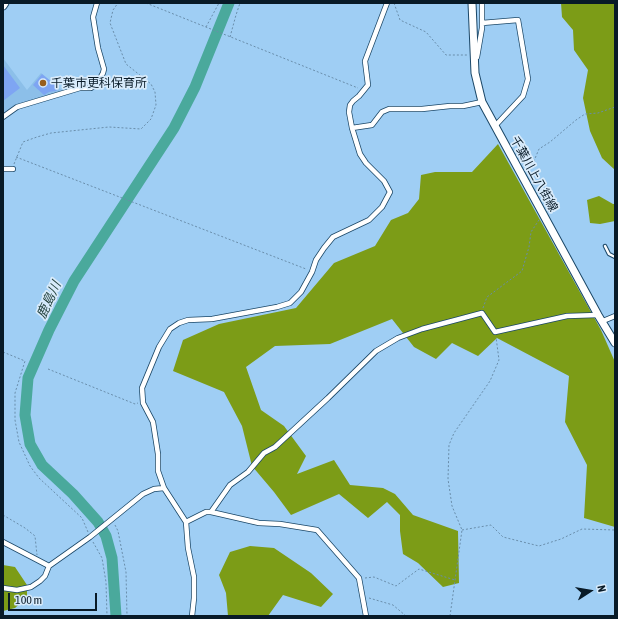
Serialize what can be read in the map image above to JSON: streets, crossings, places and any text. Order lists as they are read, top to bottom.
{
  "streets": {
    "main road": ["千葉川上八街線"]
  },
  "water": ["鹿島川"],
  "places": ["千葉市更科保育所"],
  "scale_bar": "100 m",
  "north": "right"
}
